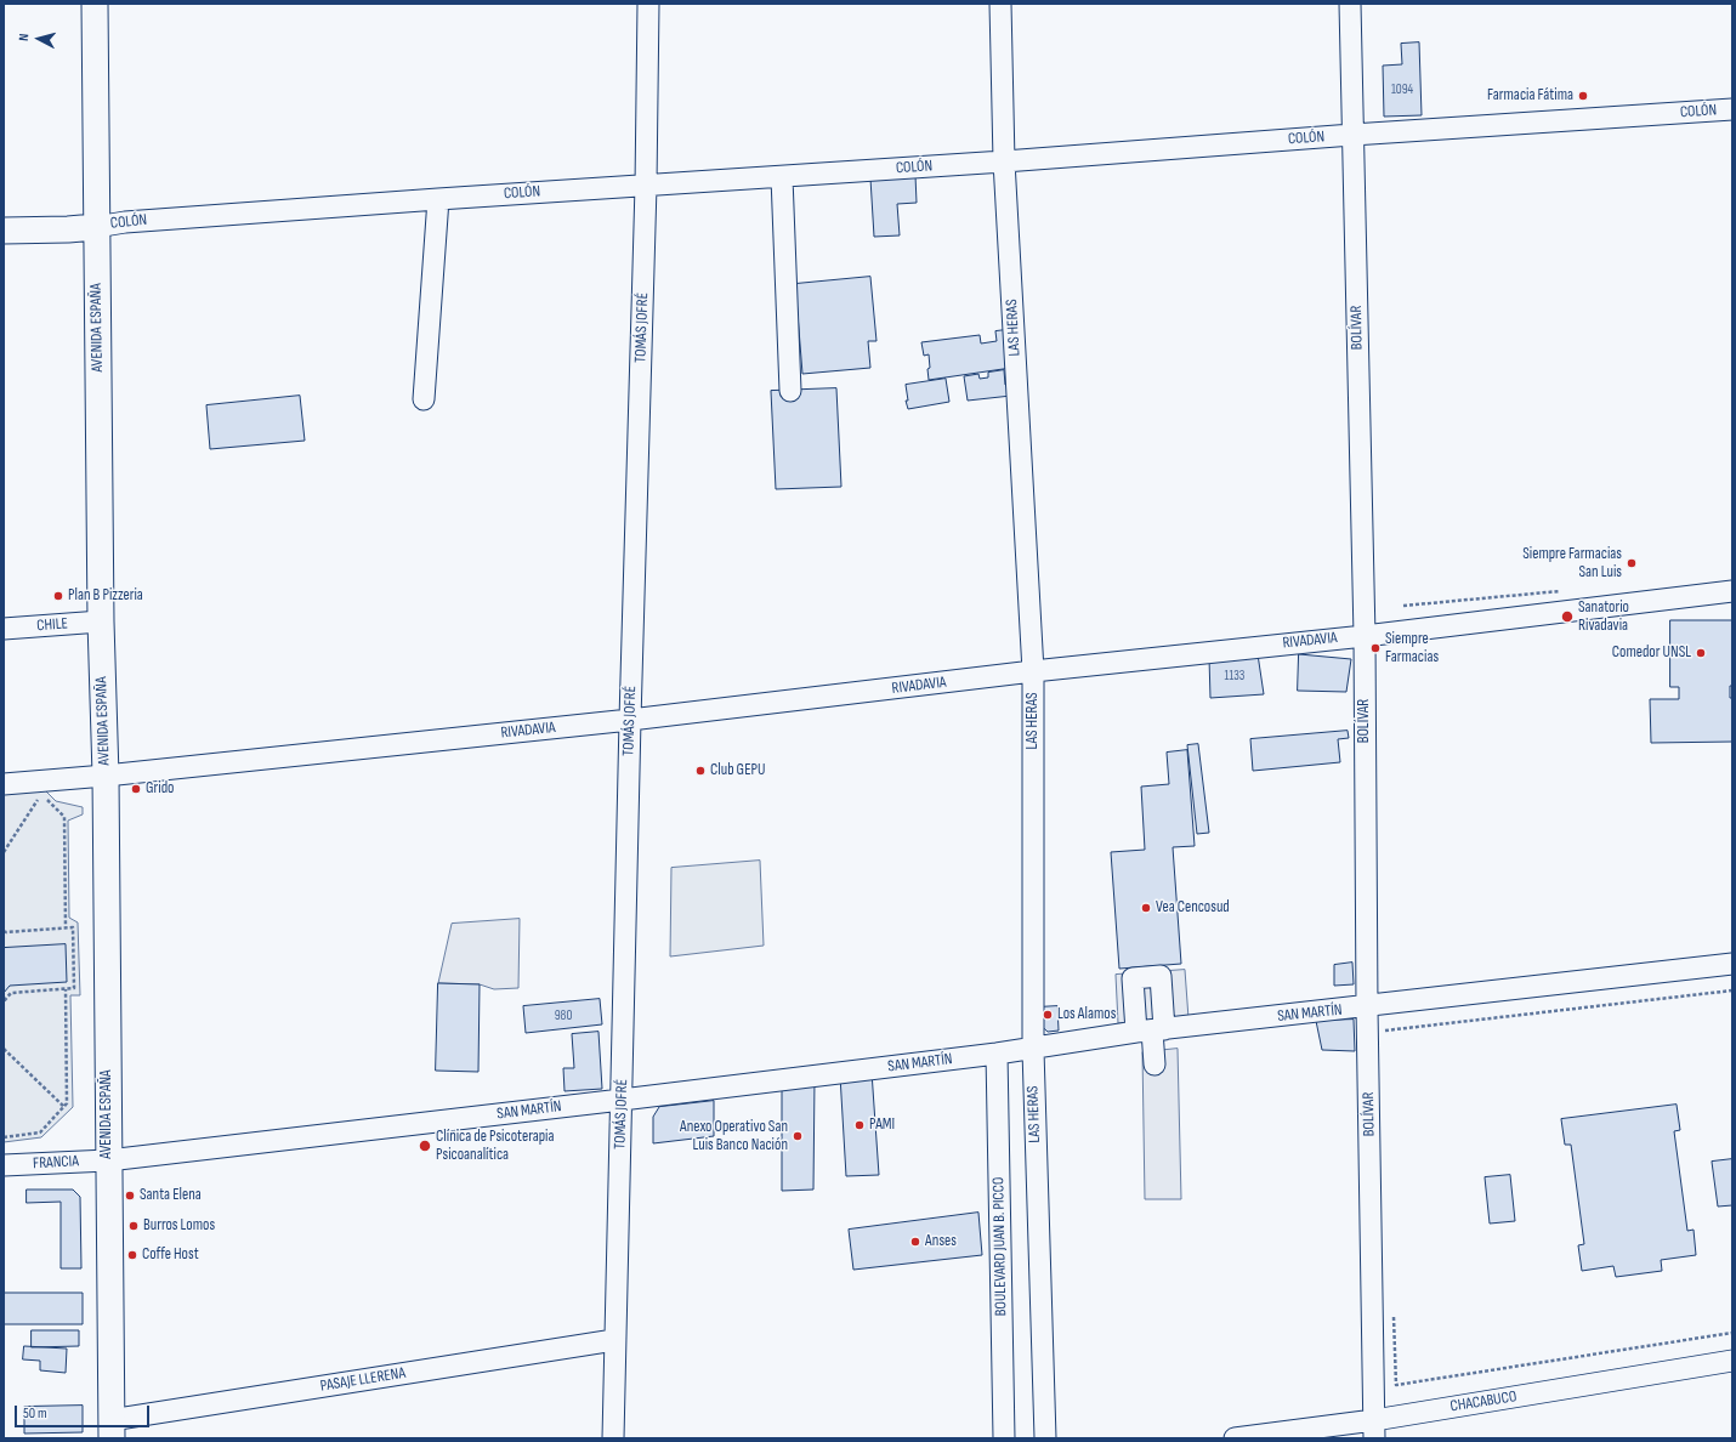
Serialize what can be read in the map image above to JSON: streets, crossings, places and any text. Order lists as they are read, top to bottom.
{
  "streets": {
    "main road": ["AVENIDA ESPAÑA"],
    "street": [
      "COLÓN",
      "TOMÁS JOFRÉ",
      "LAS HERAS",
      "BOLÍVAR",
      "CHILE",
      "RIVADAVIA",
      "SAN MARTÍN",
      "FRANCIA",
      "BOULEVARD JUAN B. PICCO",
      "PASAJE LLERENA",
      "CHACABUCO"
    ]
  },
  "crossings": [
    ["COLÓN", "AVENIDA ESPAÑA"],
    ["COLÓN", "TOMÁS JOFRÉ"],
    ["COLÓN", "LAS HERAS"],
    ["COLÓN", "BOLÍVAR"],
    ["AVENIDA ESPAÑA", "CHILE"],
    ["AVENIDA ESPAÑA", "RIVADAVIA"],
    ["AVENIDA ESPAÑA", "SAN MARTÍN"],
    ["AVENIDA ESPAÑA", "FRANCIA"],
    ["AVENIDA ESPAÑA", "PASAJE LLERENA"],
    ["TOMÁS JOFRÉ", "RIVADAVIA"],
    ["TOMÁS JOFRÉ", "SAN MARTÍN"],
    ["TOMÁS JOFRÉ", "PASAJE LLERENA"],
    ["LAS HERAS", "RIVADAVIA"],
    ["LAS HERAS", "SAN MARTÍN"],
    ["BOLÍVAR", "RIVADAVIA"],
    ["BOLÍVAR", "SAN MARTÍN"],
    ["BOLÍVAR", "CHACABUCO"],
    ["SAN MARTÍN", "FRANCIA"],
    ["SAN MARTÍN", "BOULEVARD JUAN B. PICCO"]
  ],
  "places": [
    "Farmacia Fátima",
    "Siempre Farmacias San Luis",
    "Plan B Pizzeria",
    "Sanatorio Rivadavia",
    "Siempre Farmacias",
    "Comedor UNSL",
    "Club GEPU",
    "Grido",
    "Vea Cencosud",
    "Los Alamos",
    "PAMI",
    "Anexo Operativo San Luis Banco Nación",
    "Clínica de Psicoterapia Psicoanalítica",
    "Santa Elena",
    "Burros Lomos",
    "Anses",
    "Coffe Host"
  ],
  "house_numbers": ["1094", "1133", "980"],
  "scale_bar": "50 m",
  "north": "left"
}
